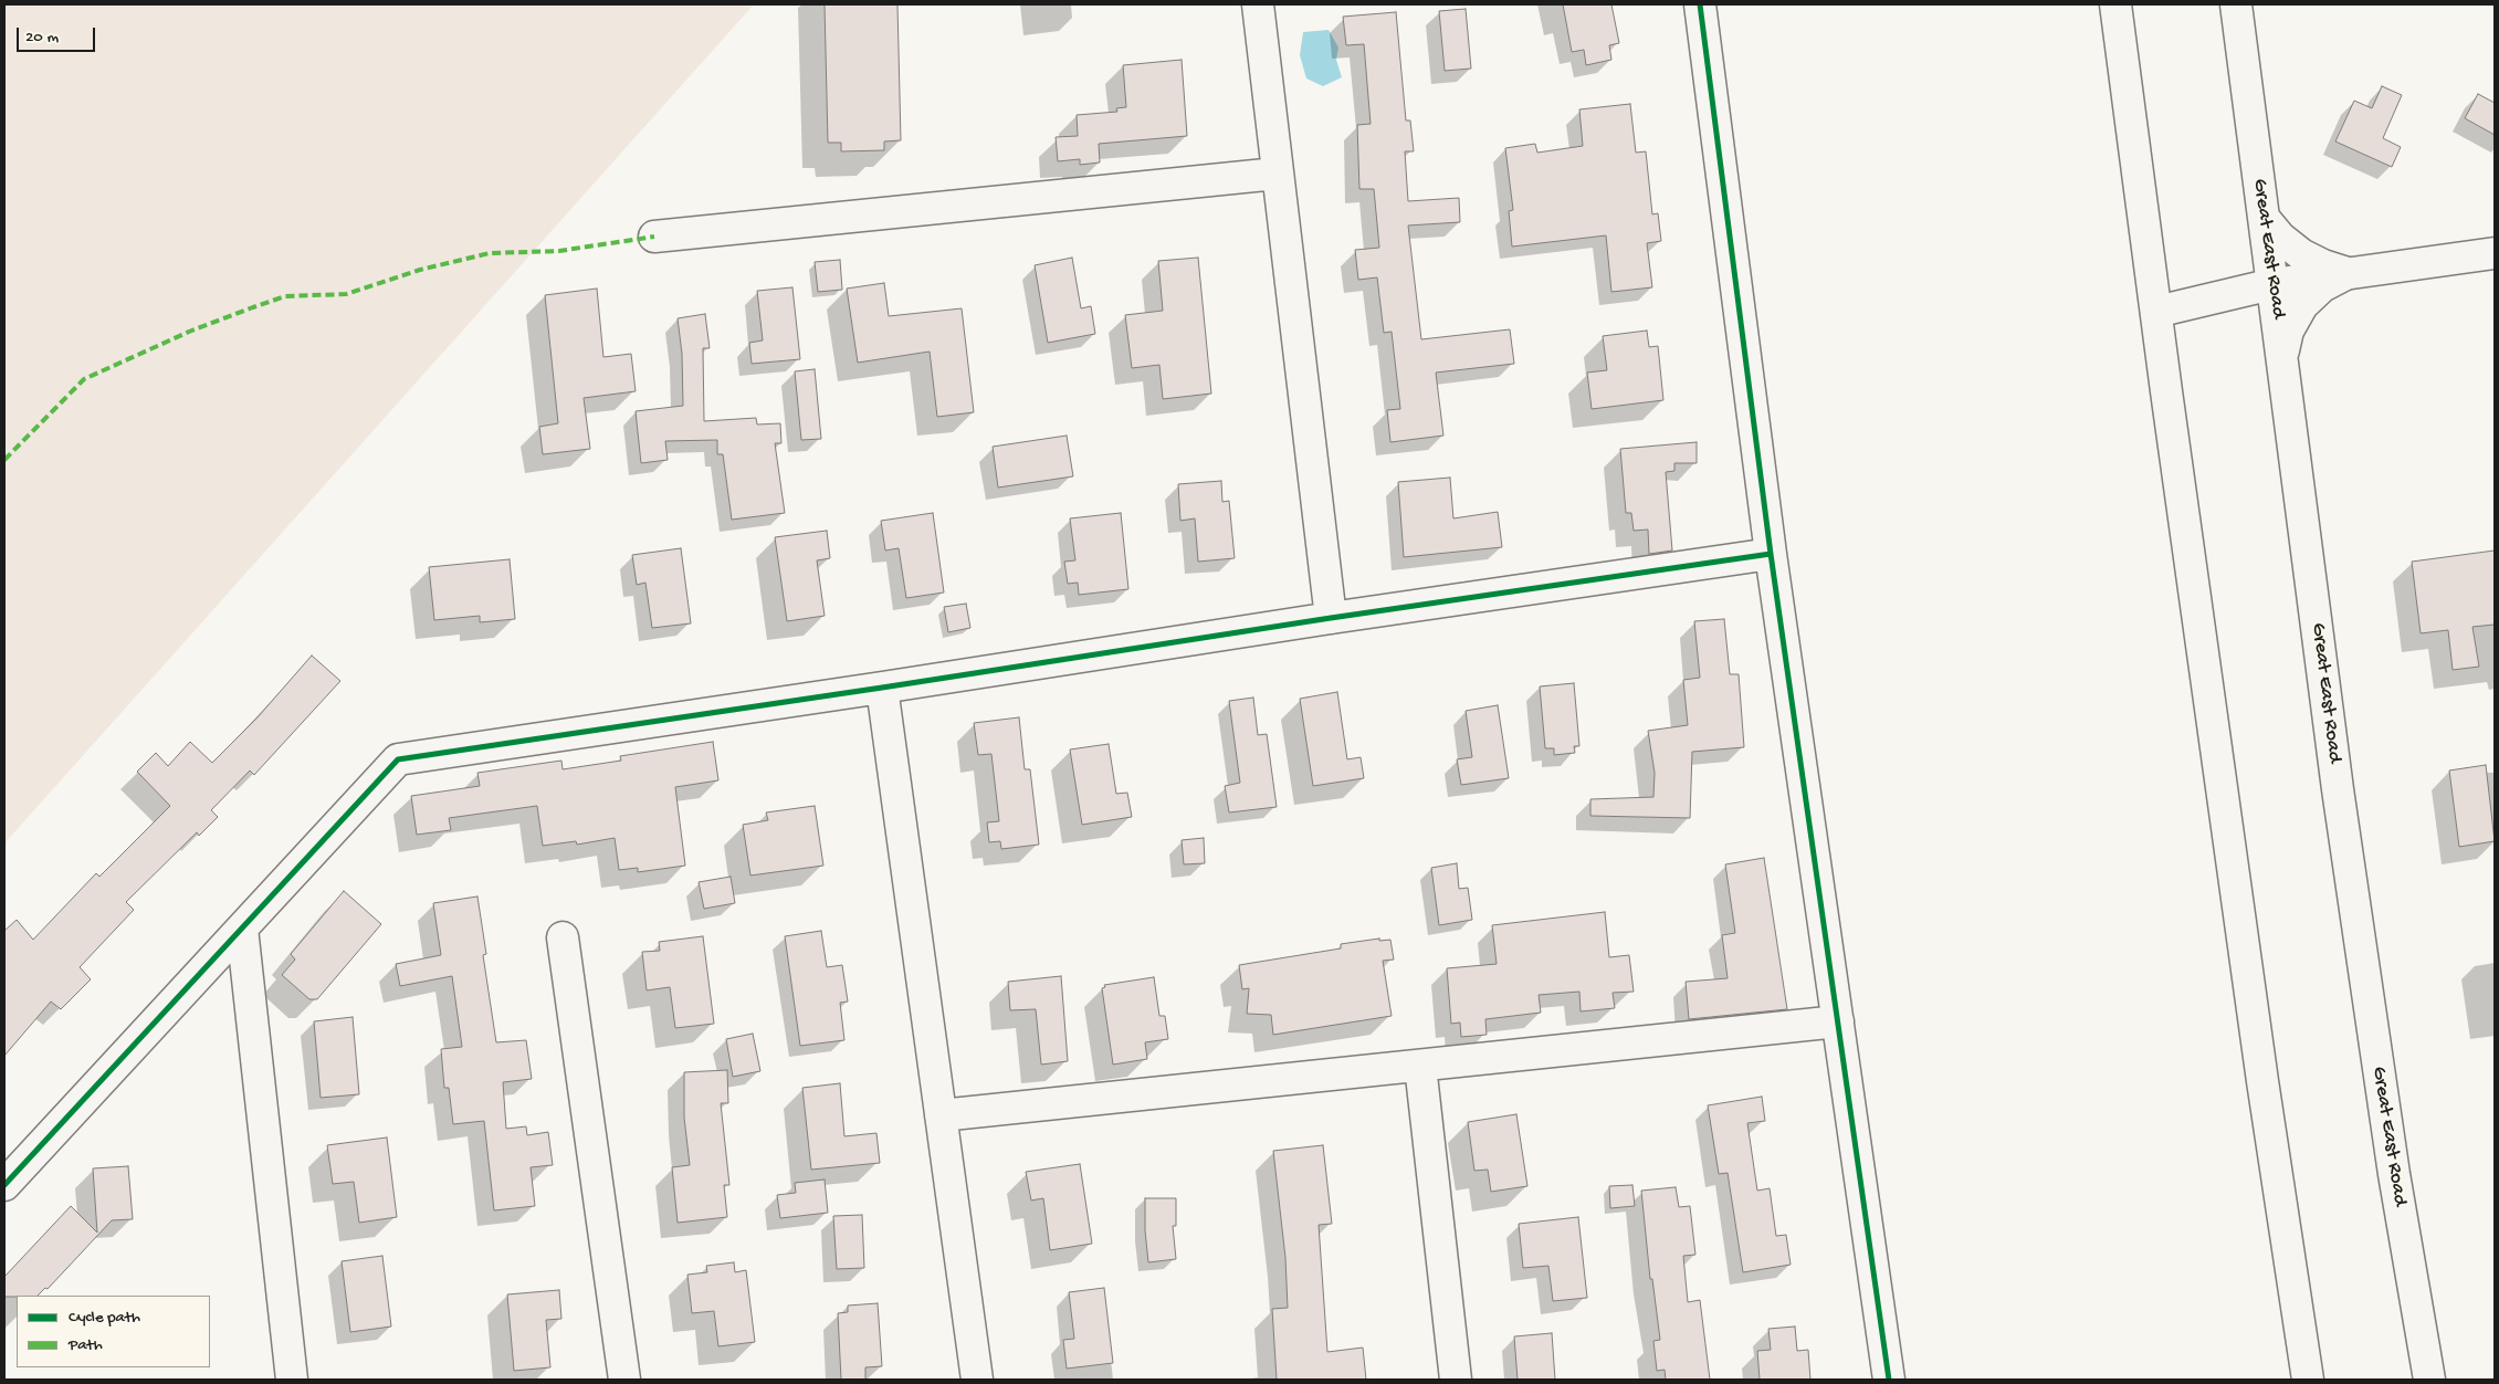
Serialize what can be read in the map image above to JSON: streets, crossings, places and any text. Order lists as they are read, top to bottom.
{
  "streets": {
    "street": ["Great East Road"]
  },
  "legend": ["Cycle path", "Path"],
  "scale_bar": "20 m"
}
